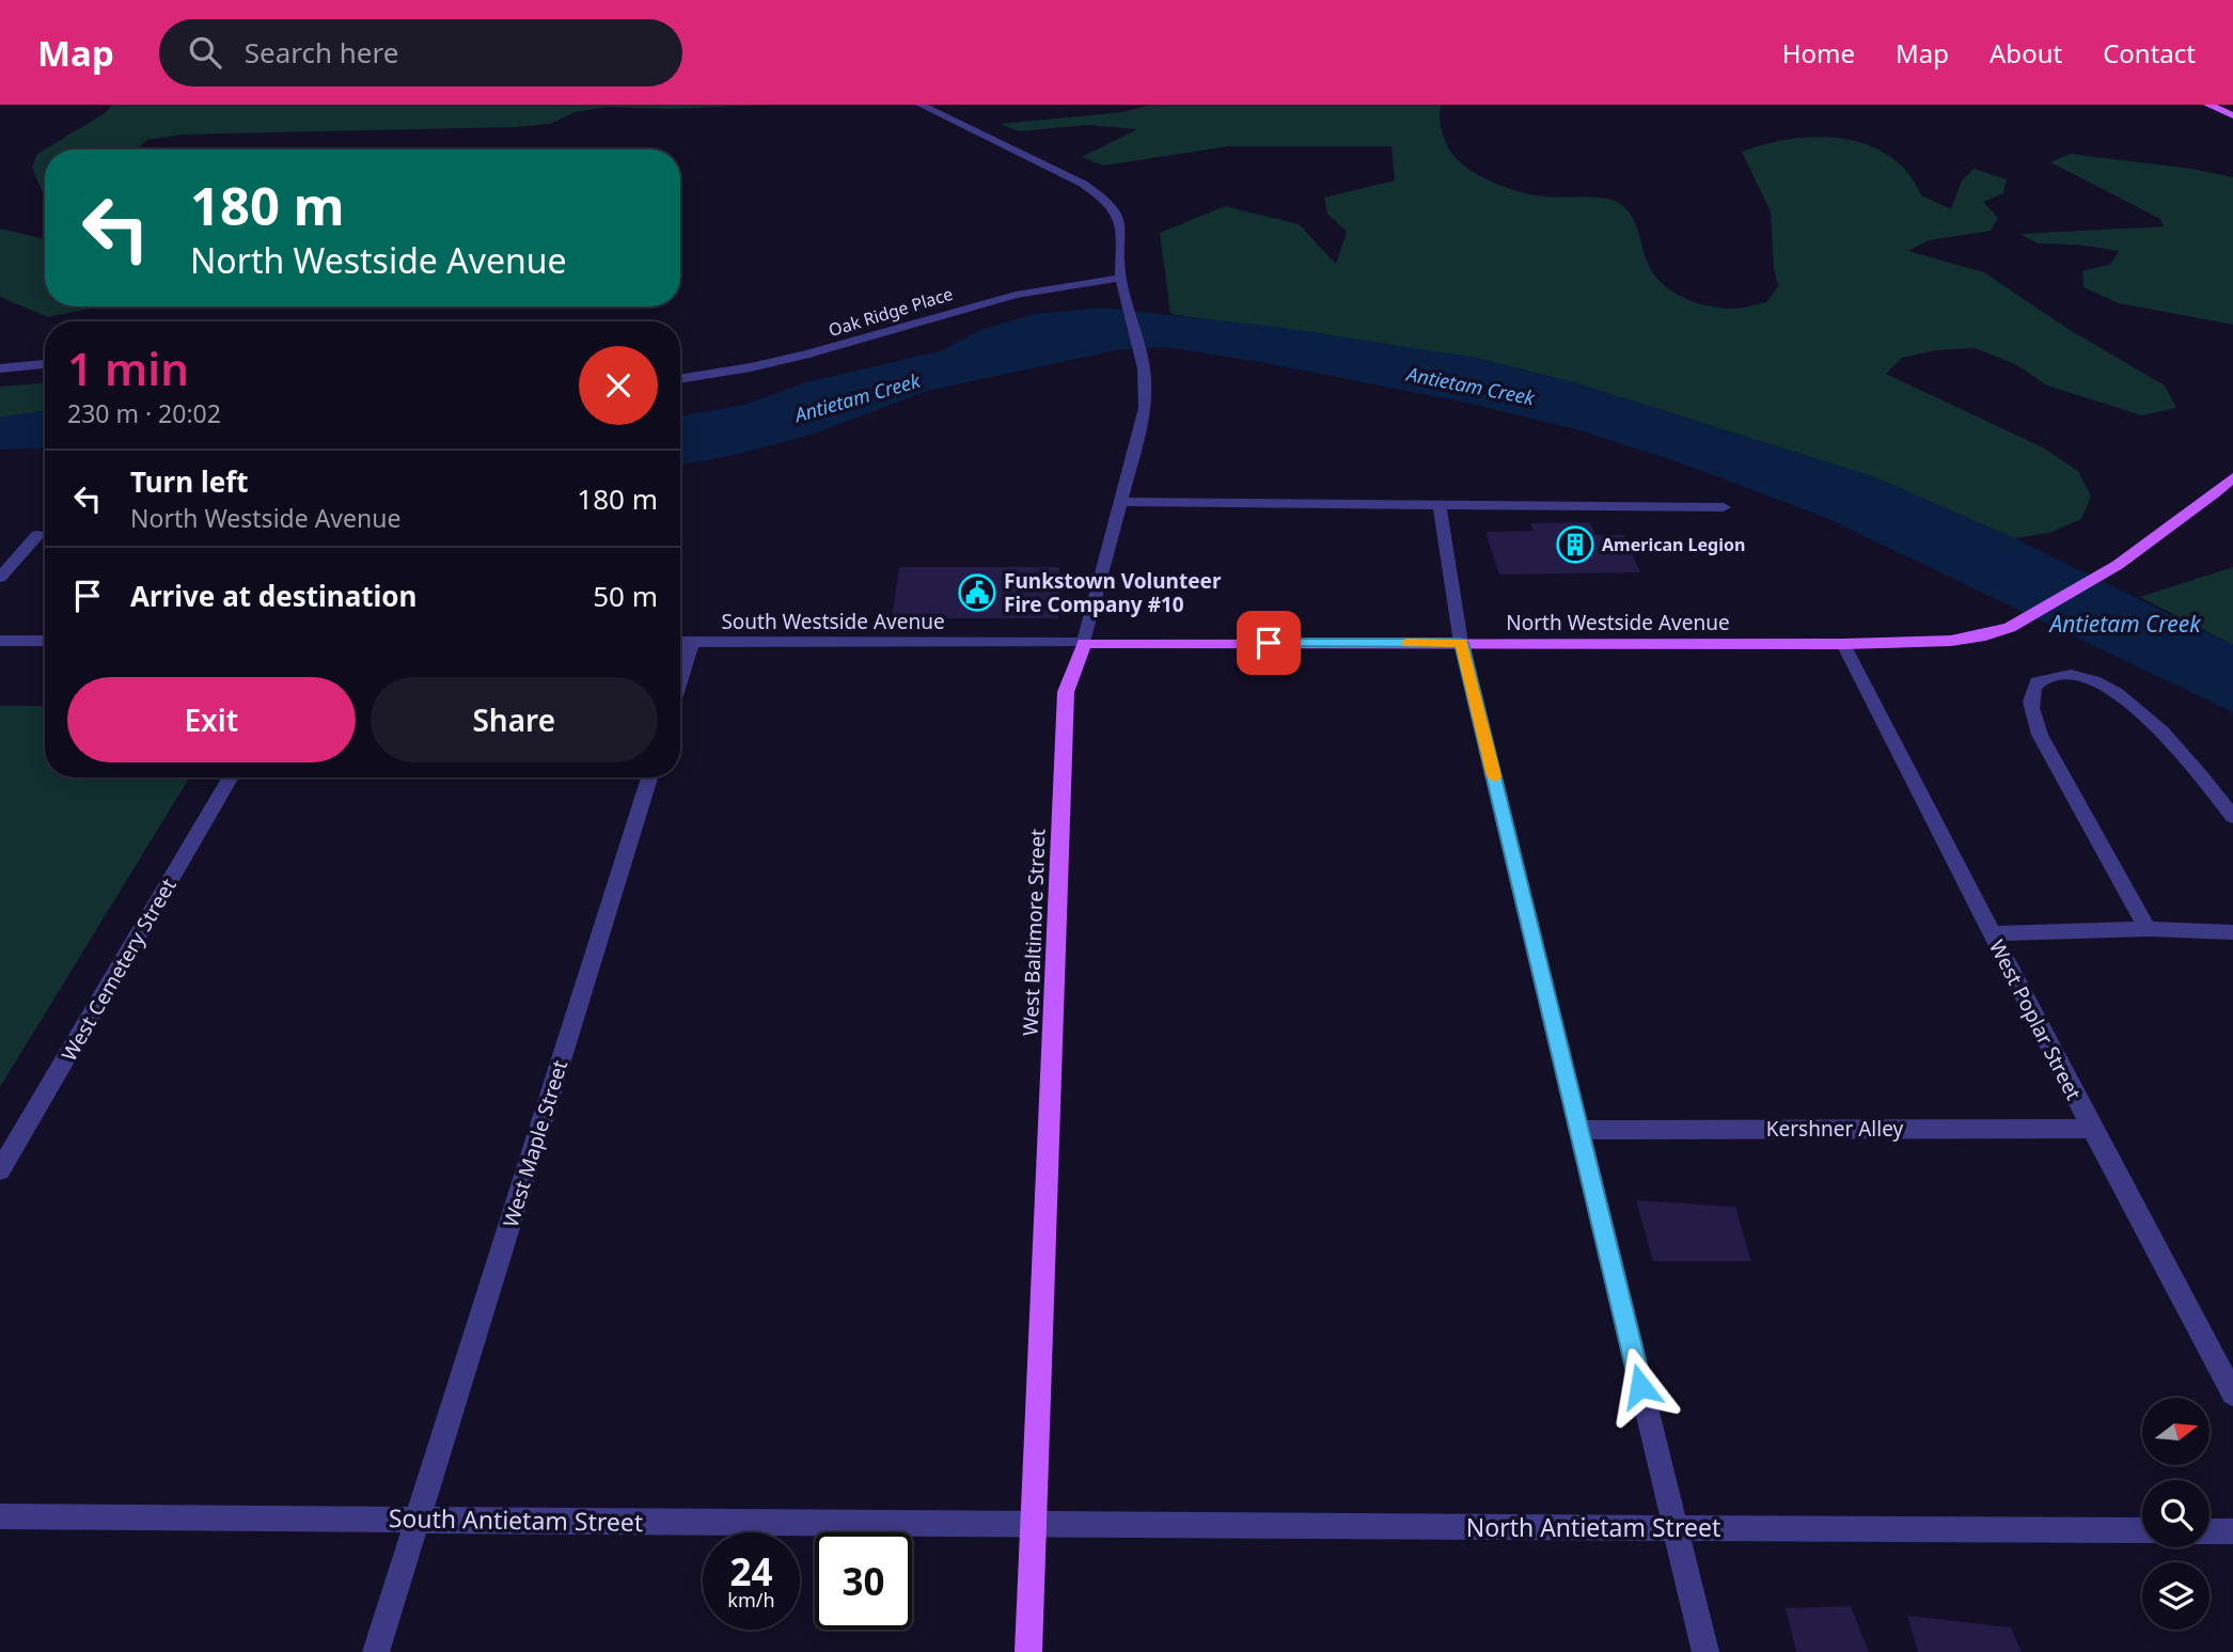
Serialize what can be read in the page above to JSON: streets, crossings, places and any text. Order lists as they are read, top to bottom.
{
  "streets": {
    "main road": ["North Westside Avenue", "West Baltimore Street"],
    "street": [
      "Oak Ridge Place",
      "South Westside Avenue",
      "West Cemetery Street",
      "West Poplar Street",
      "Kershner Alley",
      "West Maple Street",
      "South Antietam Street",
      "North Antietam Street"
    ]
  },
  "crossings": [
    ["Oak Ridge Place", "West Baltimore Street"],
    ["South Westside Avenue", "North Westside Avenue"],
    ["South Westside Avenue", "West Baltimore Street"],
    ["North Westside Avenue", "West Baltimore Street"],
    ["North Westside Avenue", "West Poplar Street"],
    ["West Baltimore Street", "South Antietam Street"],
    ["West Baltimore Street", "North Antietam Street"],
    ["West Poplar Street", "Kershner Alley"],
    ["West Maple Street", "South Antietam Street"],
    ["South Antietam Street", "North Antietam Street"]
  ],
  "water": ["Antietam Creek"],
  "places": {
    "building": ["American Legion"],
    "public building": ["Funkstown Volunteer Fire Company #10"]
  },
  "north": "right",
  "page": {
    "header": "Map",
    "search": "Search here",
    "nav": [
      "Home",
      "Map",
      "About",
      "Contact"
    ],
    "turn": ["180 m", "North Westside Avenue"],
    "heading": ["1 min", "230 m · 20:02"],
    "list": [
      {
        "name": "Turn left",
        "note": "North Westside Avenue",
        "value": "180 m"
      },
      {
        "name": "Arrive at destination",
        "value": "50 m"
      }
    ],
    "buttons": ["Exit", "Share"],
    "speed": "24 km/h",
    "limit": "30"
  }
}
